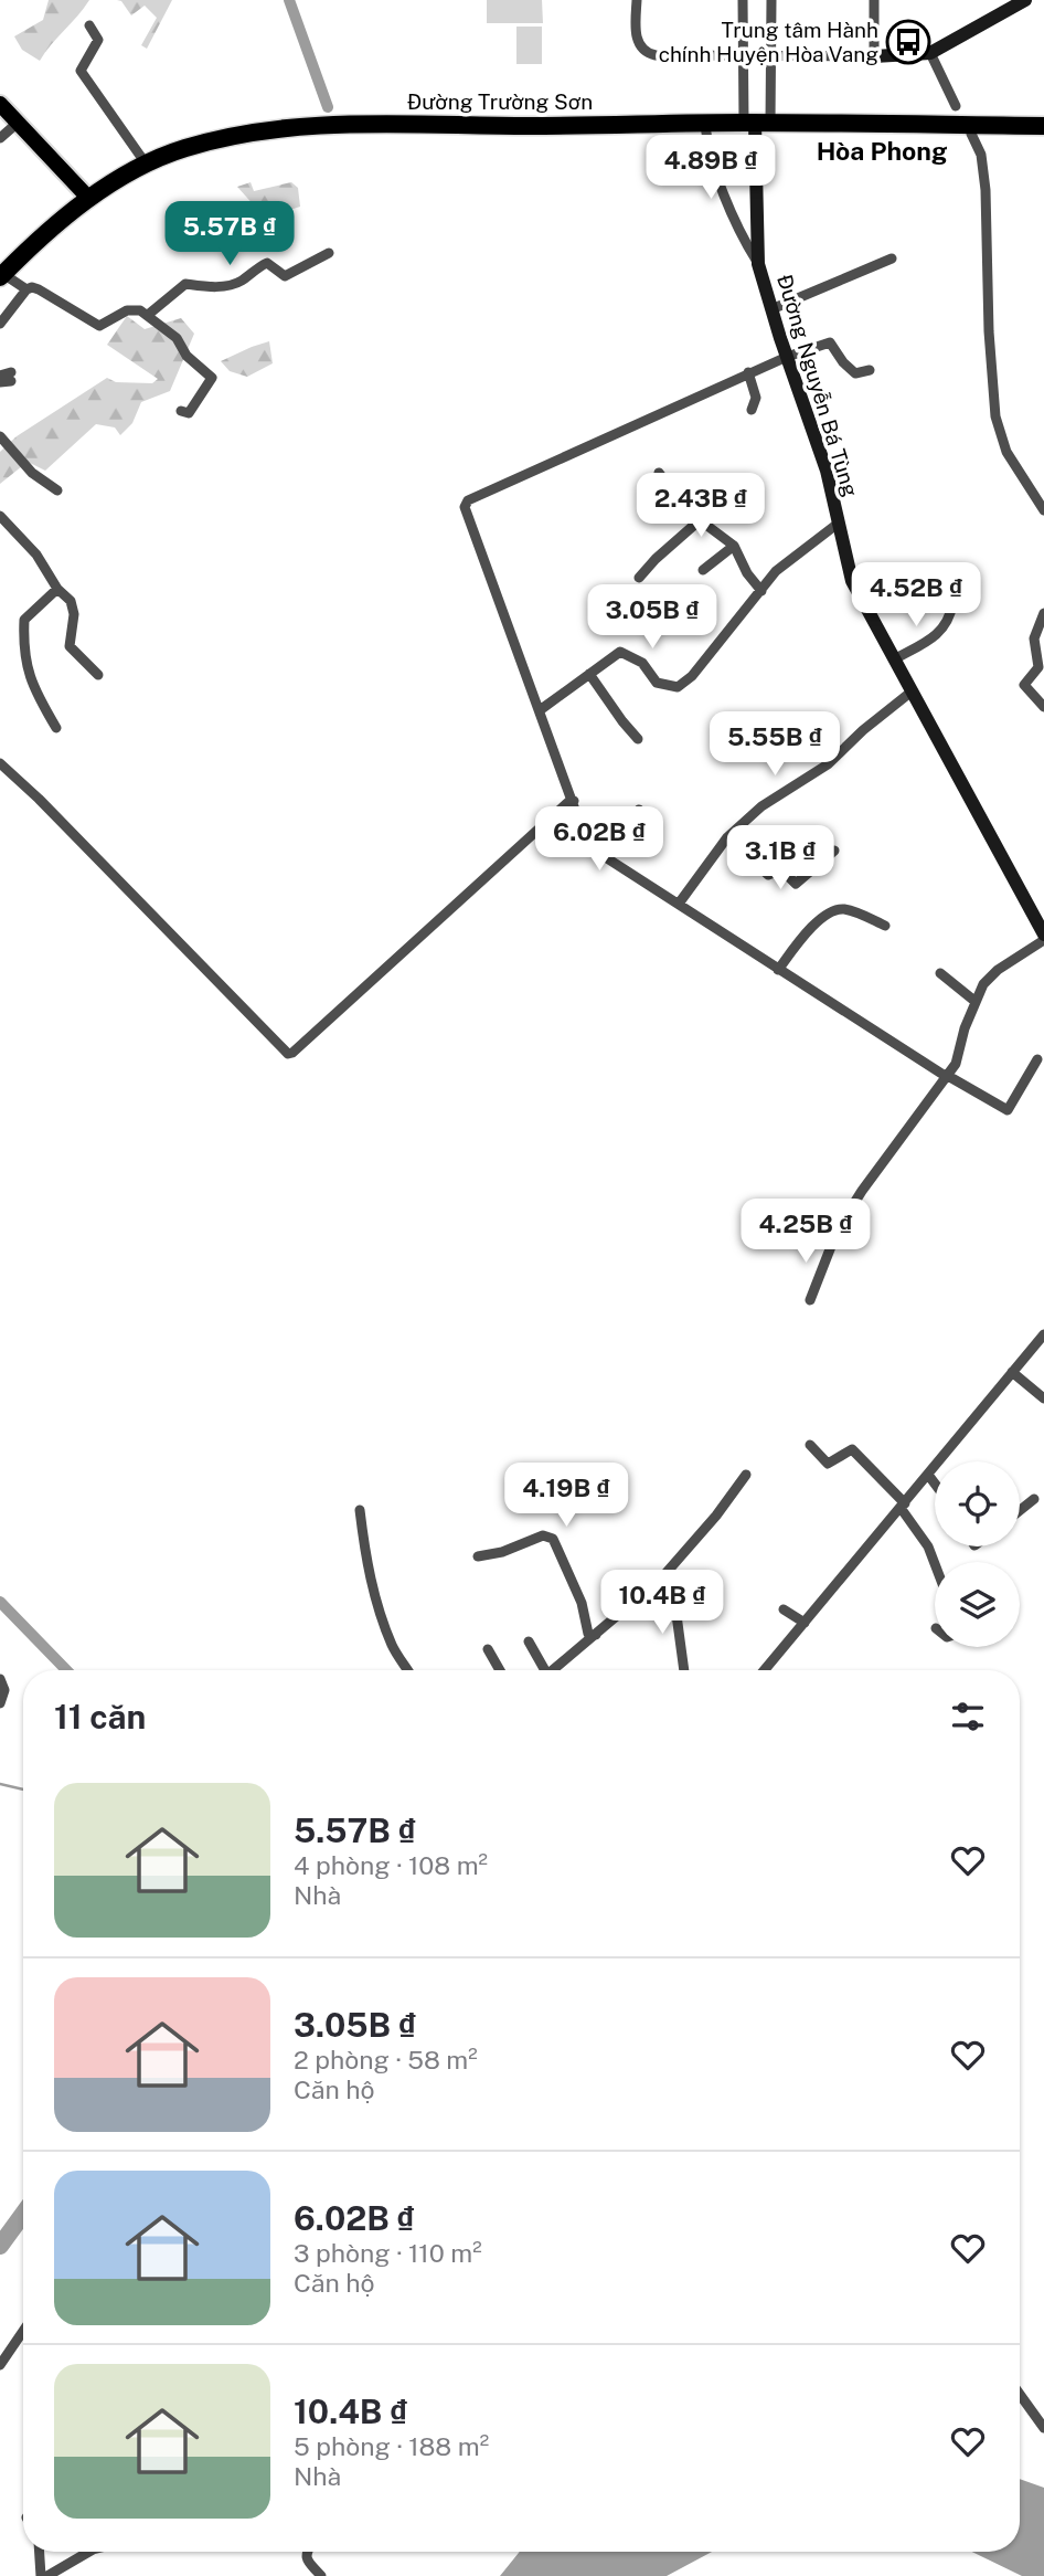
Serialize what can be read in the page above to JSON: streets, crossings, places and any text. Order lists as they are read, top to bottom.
{
  "streets": {
    "highway": ["Đường Trường Sơn"],
    "main road": ["Đường Nguyễn Bá Tùng"]
  },
  "crossings": [
    ["Đường Trường Sơn", "Đường Nguyễn Bá Tùng"]
  ],
  "districts": ["Hòa Phong"],
  "places": {
    "bus stop": ["Trung tâm Hành chính Huyện Hòa Vang"]
  },
  "page": {
    "price": [
      "4.89B ₫",
      "5.57B ₫",
      "2.43B ₫",
      "4.52B ₫",
      "3.05B ₫",
      "5.55B ₫",
      "6.02B ₫",
      "3.1B ₫",
      "4.25B ₫",
      "4.19B ₫",
      "10.4B ₫"
    ],
    "heading": "11 căn",
    "list": [
      {
        "name": "5.57B ₫",
        "note": "4 phòng · 108 m² · Nhà"
      },
      {
        "name": "3.05B ₫",
        "note": "2 phòng · 58 m² · Căn hộ"
      },
      {
        "name": "6.02B ₫",
        "note": "3 phòng · 110 m² · Căn hộ"
      },
      {
        "name": "10.4B ₫",
        "note": "5 phòng · 188 m² · Nhà"
      }
    ]
  }
}
